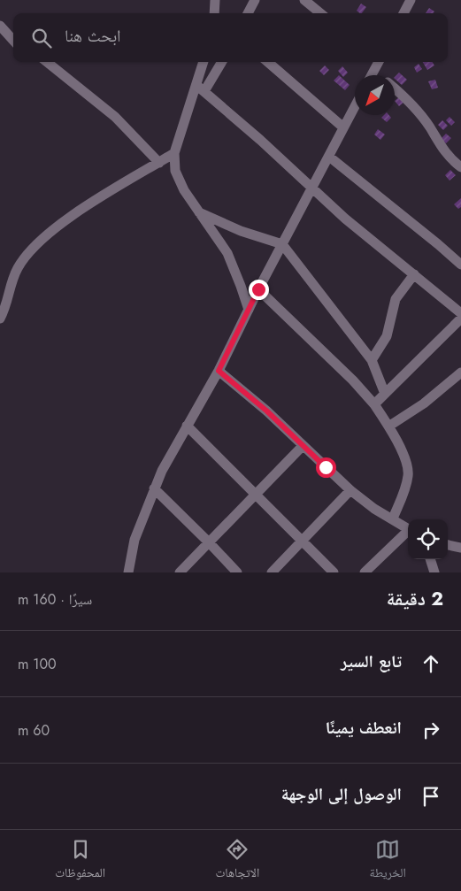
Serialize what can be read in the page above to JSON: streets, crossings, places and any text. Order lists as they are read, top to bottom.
{
  "north": "bottom left",
  "page": {
    "search": "ابحث هنا",
    "heading": ["2 دقيقة", "سيرًا · 160 m"],
    "list": [
      ["تابع السير", "100 m"],
      ["انعطف يمينًا", "60 m"],
      "الوصول إلى الوجهة"
    ],
    "nav": ["الخريطة", "الاتجاهات", "المحفوظات"]
  }
}
